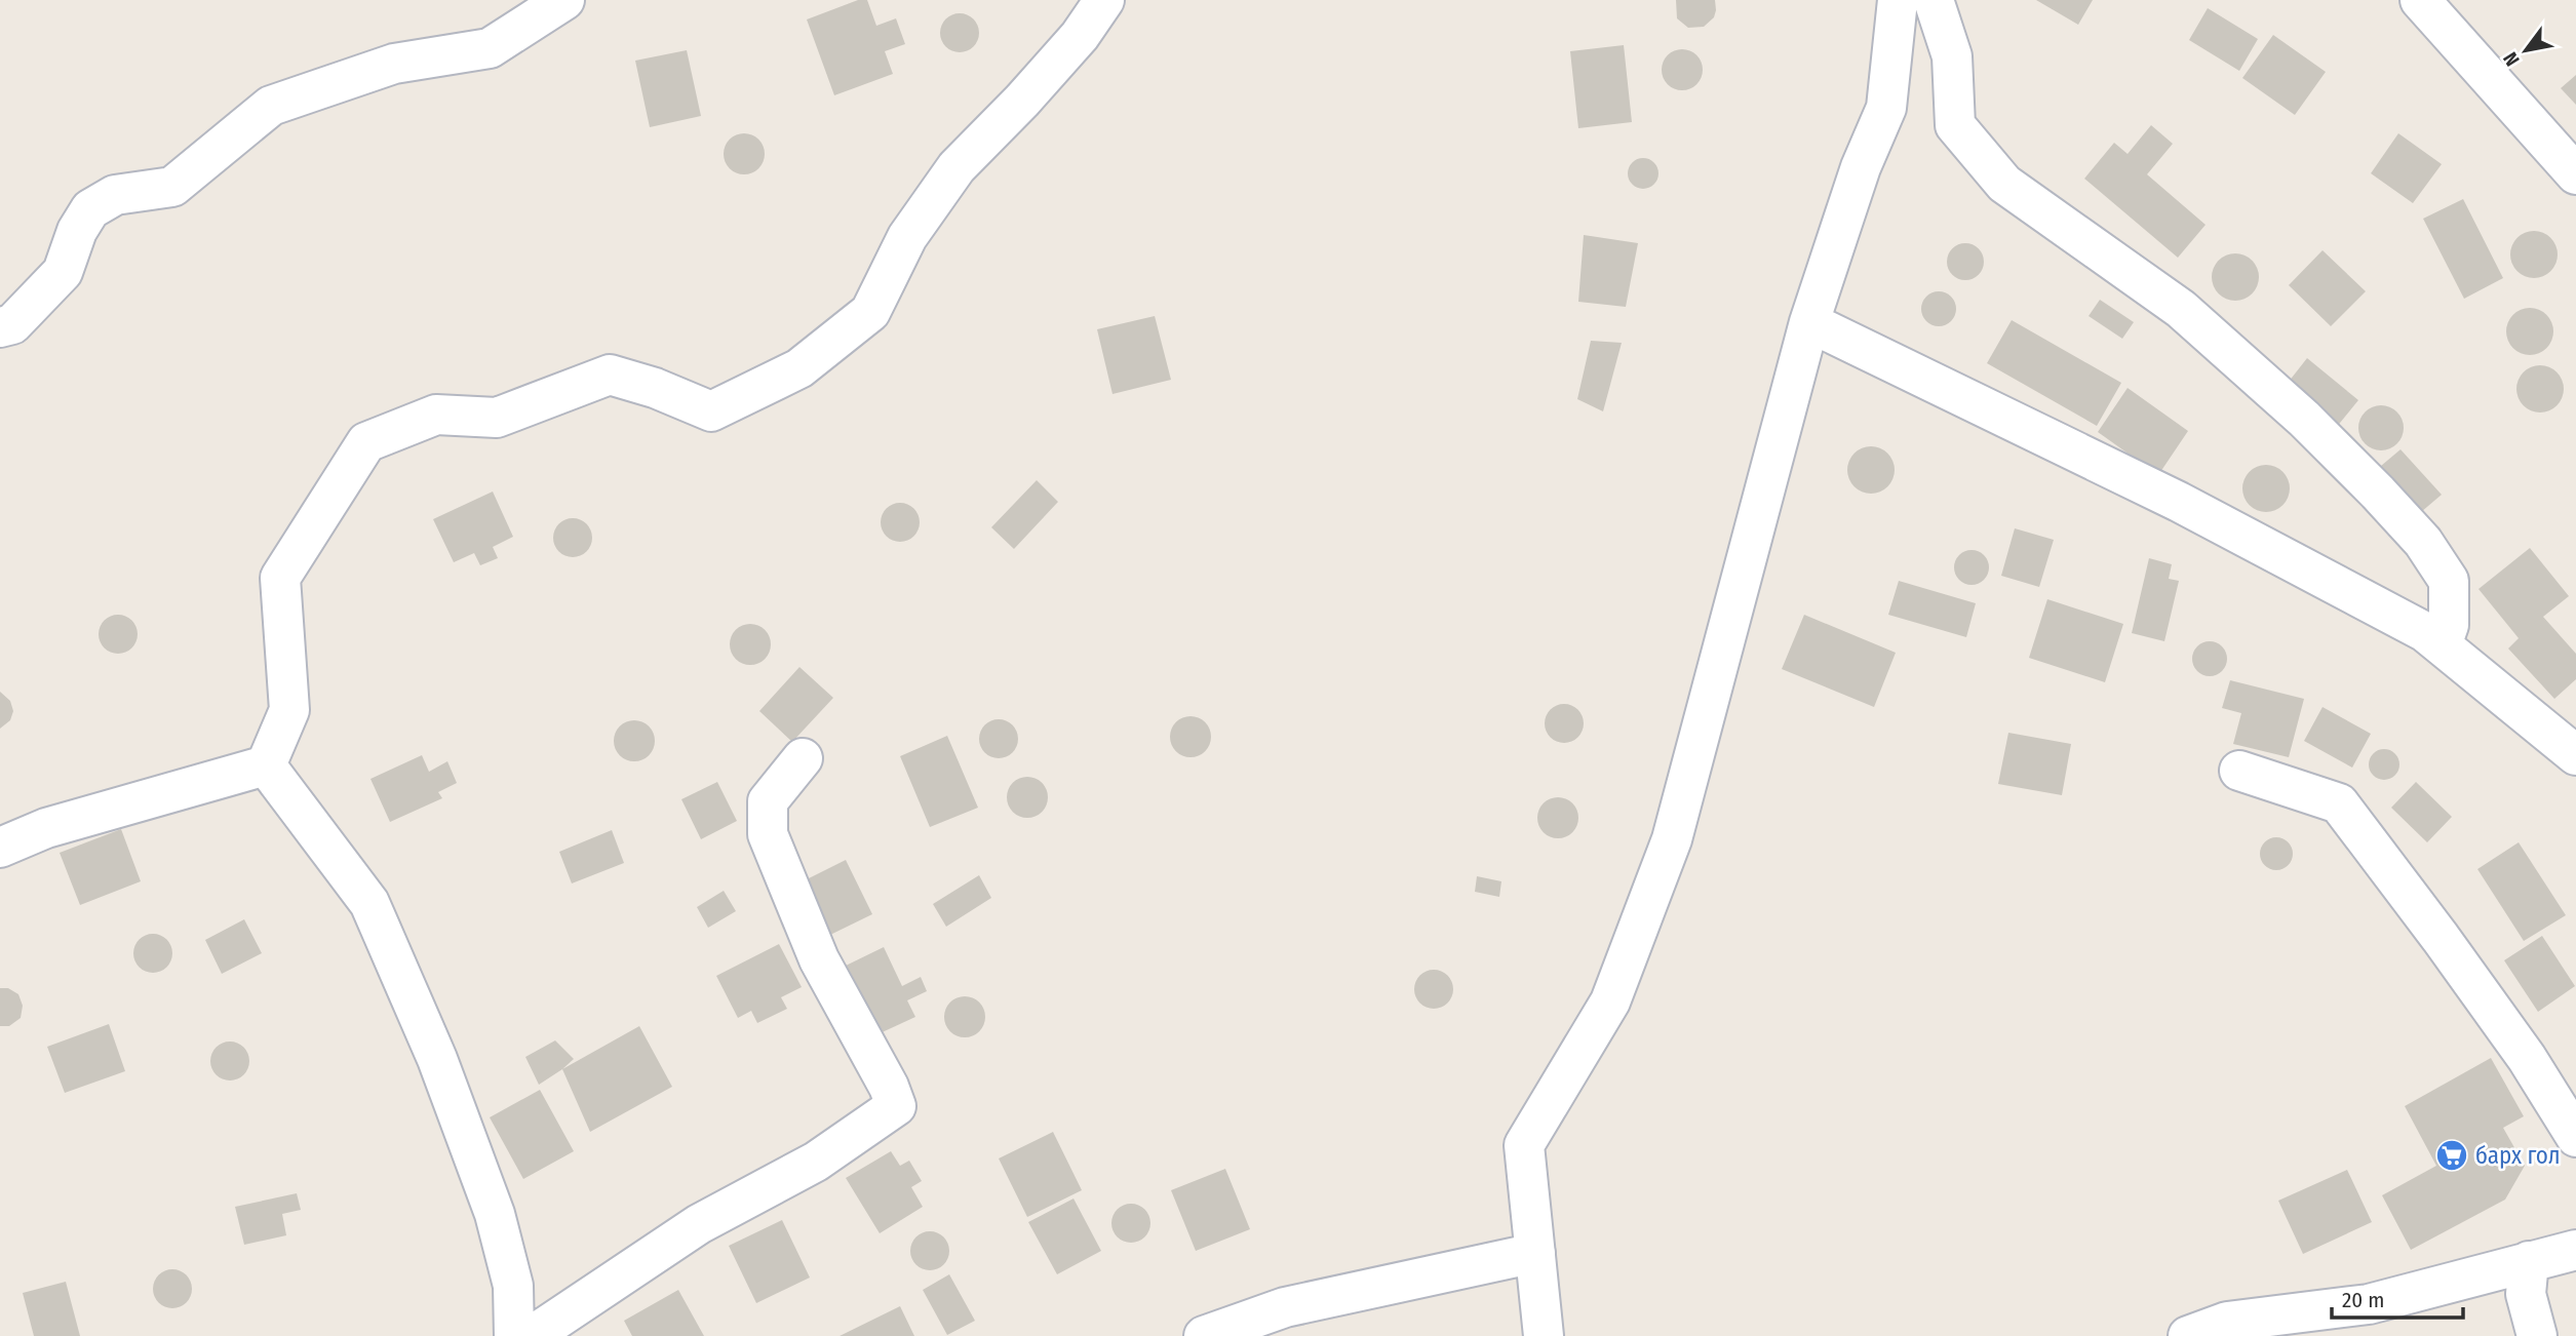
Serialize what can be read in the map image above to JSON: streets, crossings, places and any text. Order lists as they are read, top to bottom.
{
  "places": {
    "supermarket": ["барх гол"]
  },
  "scale_bar": "20 m",
  "north": "bottom left"
}
